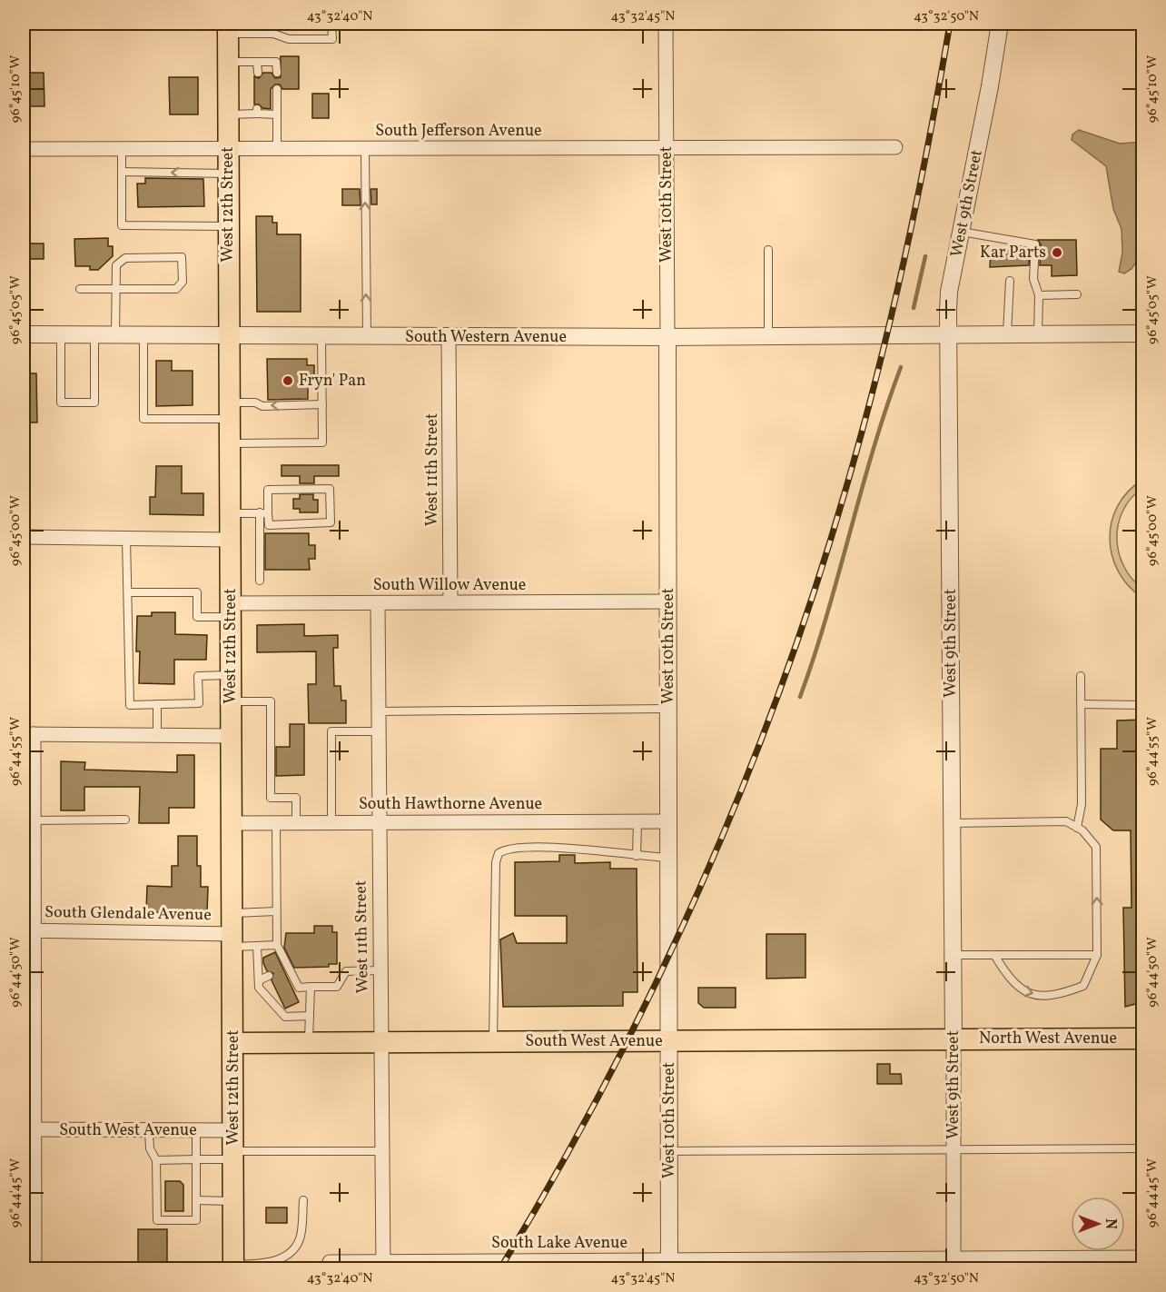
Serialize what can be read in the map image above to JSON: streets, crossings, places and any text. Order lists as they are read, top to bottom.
{
  "streets": {
    "main road": ["West 12th Street", "North West Avenue", "South West Avenue"],
    "street": [
      "South Jefferson Avenue",
      "West 9th Street",
      "West 10th Street",
      "South Western Avenue",
      "West 11th Street",
      "South Willow Avenue",
      "South Hawthorne Avenue",
      "South Glendale Avenue",
      "South Lake Avenue"
    ]
  },
  "crossings": [
    ["South Jefferson Avenue", "West 12th Street"],
    ["South Jefferson Avenue", "West 10th Street"],
    ["West 9th Street", "South Western Avenue"],
    ["West 9th Street", "North West Avenue"],
    ["West 9th Street", "South West Avenue"],
    ["West 9th Street", "South Lake Avenue"],
    ["West 12th Street", "South Western Avenue"],
    ["West 12th Street", "South Willow Avenue"],
    ["West 12th Street", "South Hawthorne Avenue"],
    ["West 12th Street", "South Glendale Avenue"],
    ["West 12th Street", "South West Avenue"],
    ["West 10th Street", "South Western Avenue"],
    ["West 10th Street", "South Willow Avenue"],
    ["West 10th Street", "South Hawthorne Avenue"],
    ["West 10th Street", "South West Avenue"],
    ["West 10th Street", "South Lake Avenue"],
    ["South Western Avenue", "West 11th Street"],
    ["West 11th Street", "South Willow Avenue"],
    ["West 11th Street", "South Hawthorne Avenue"],
    ["West 11th Street", "South West Avenue"],
    ["West 11th Street", "South Lake Avenue"],
    ["North West Avenue", "South West Avenue"]
  ],
  "places": ["Kar Parts", "Fryn' Pan"],
  "north": "right",
  "coordinates": [
    "43°32'40\"N",
    "43°32'45\"N",
    "43°32'50\"N",
    "96°45'10\"W",
    "96°45'05\"W",
    "96°45'00\"W",
    "96°44'55\"W",
    "96°44'50\"W",
    "96°44'45\"W"
  ]
}
